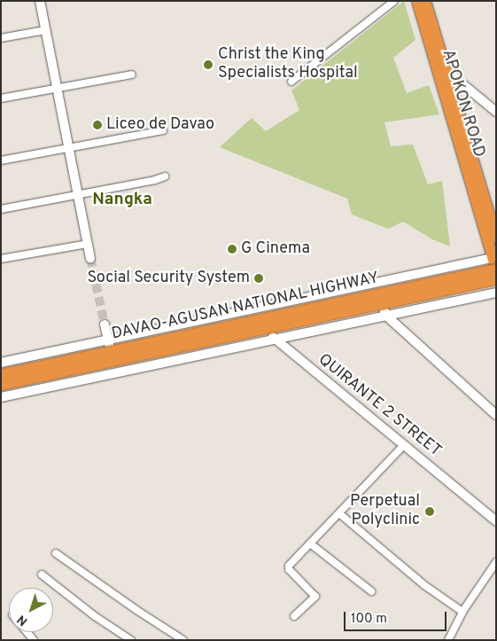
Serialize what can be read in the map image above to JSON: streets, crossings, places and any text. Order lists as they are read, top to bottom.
{
  "streets": {
    "highway": ["APOKON ROAD", "DAVAO-AGUSAN NATIONAL HIGHWAY"],
    "street": ["QUIRANTE 2 STREET"]
  },
  "crossings": [
    ["APOKON ROAD", "DAVAO-AGUSAN NATIONAL HIGHWAY"]
  ],
  "districts": ["Nangka"],
  "places": [
    "Christ the King Specialists Hospital",
    "Liceo de Davao",
    "G Cinema",
    "Social Security System",
    "Perpetual Polyclinic"
  ],
  "scale_bar": "100 m",
  "north": "bottom left"
}
